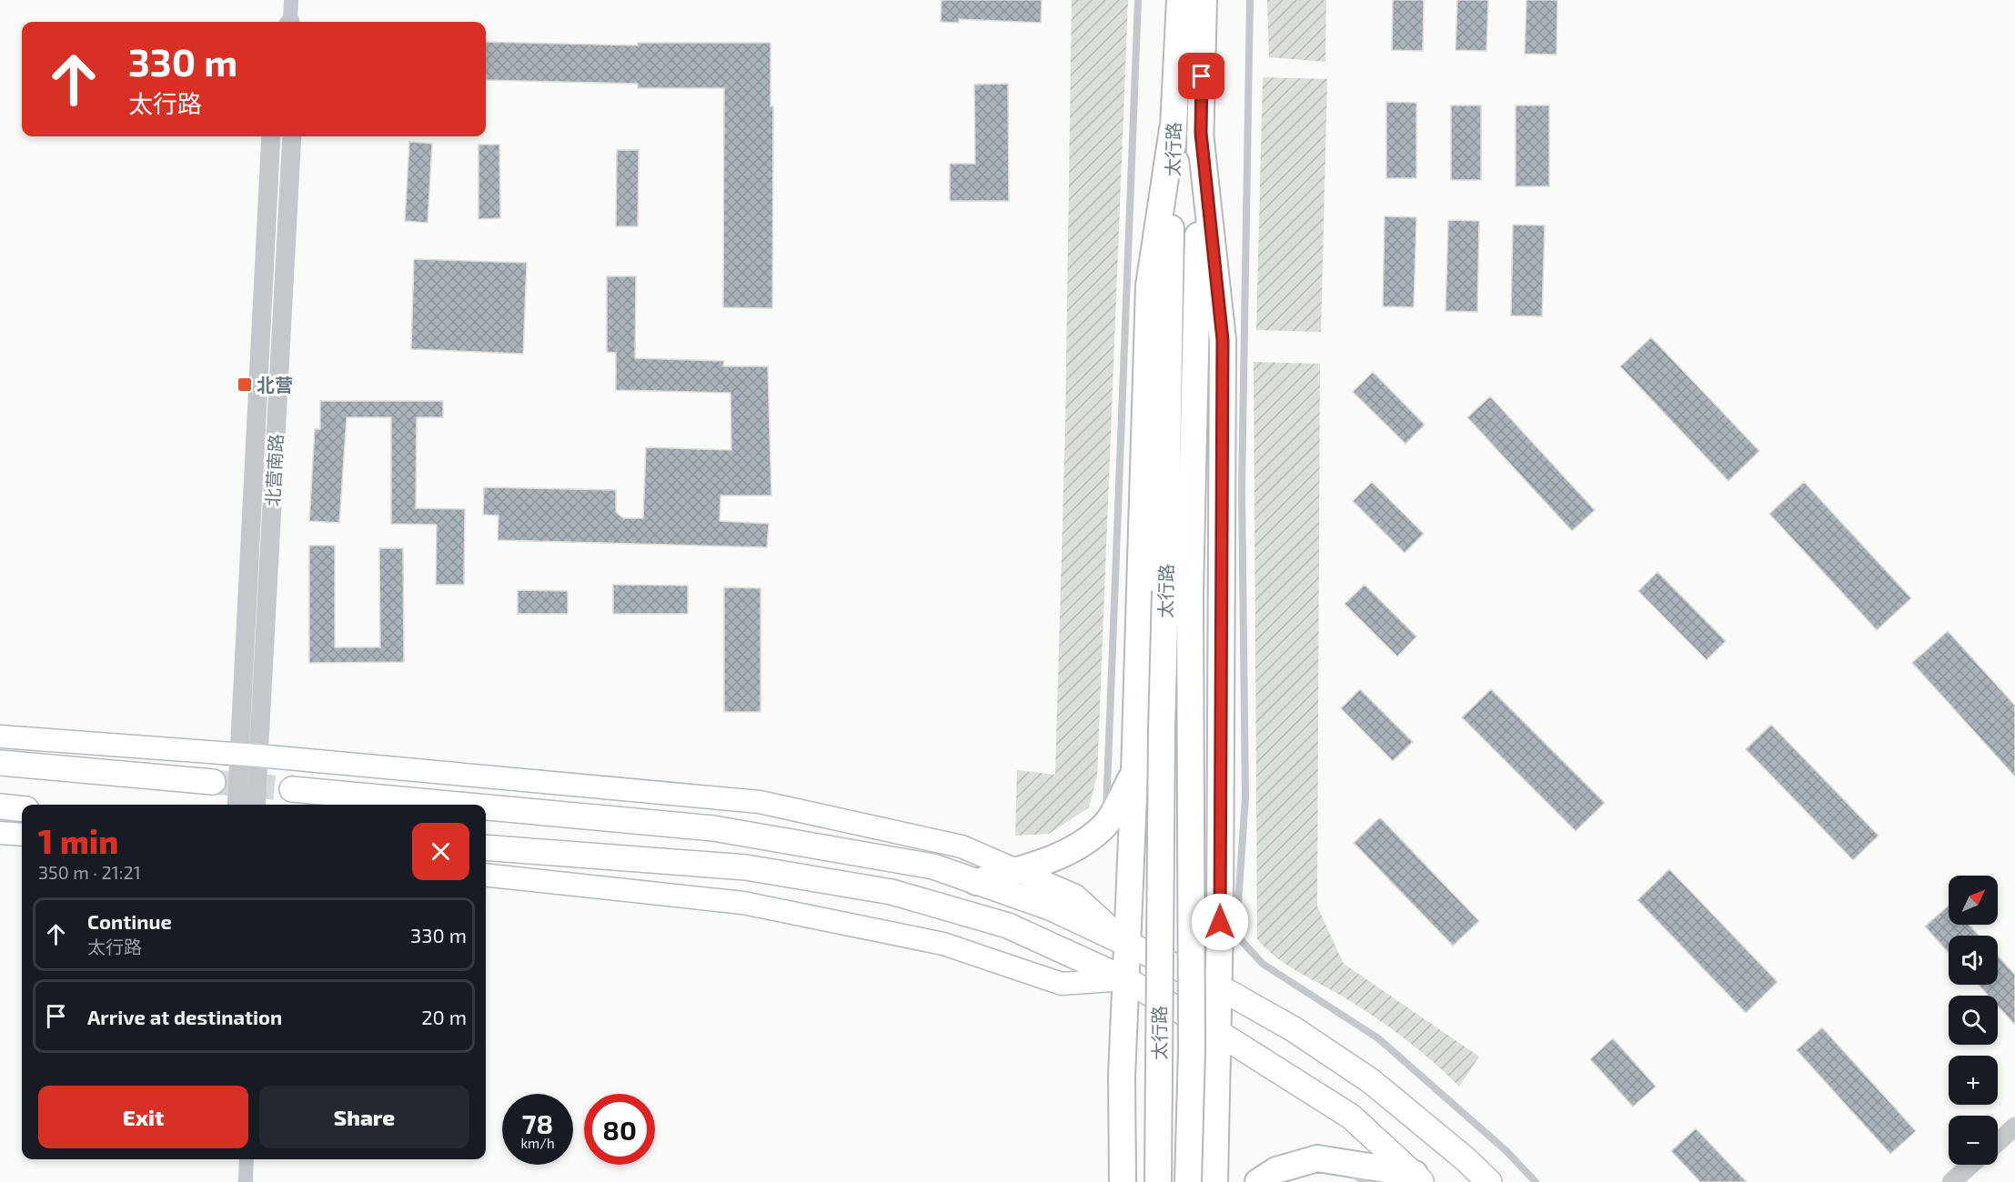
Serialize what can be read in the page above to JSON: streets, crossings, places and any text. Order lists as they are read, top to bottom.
{
  "streets": {
    "highway": ["太行路"],
    "street": ["北营南路"]
  },
  "places": {
    "transit": ["北营"]
  },
  "north": "top right",
  "page": {
    "turn": ["330 m", "太行路"],
    "heading": ["1 min", "350 m · 21:21"],
    "map_buttons": ["+", "−"],
    "list": [
      {
        "name": "Continue",
        "note": "太行路",
        "value": "330 m"
      },
      {
        "name": "Arrive at destination",
        "value": "20 m"
      }
    ],
    "buttons": ["Exit", "Share"],
    "speed": "78 km/h",
    "limit": "80"
  }
}
